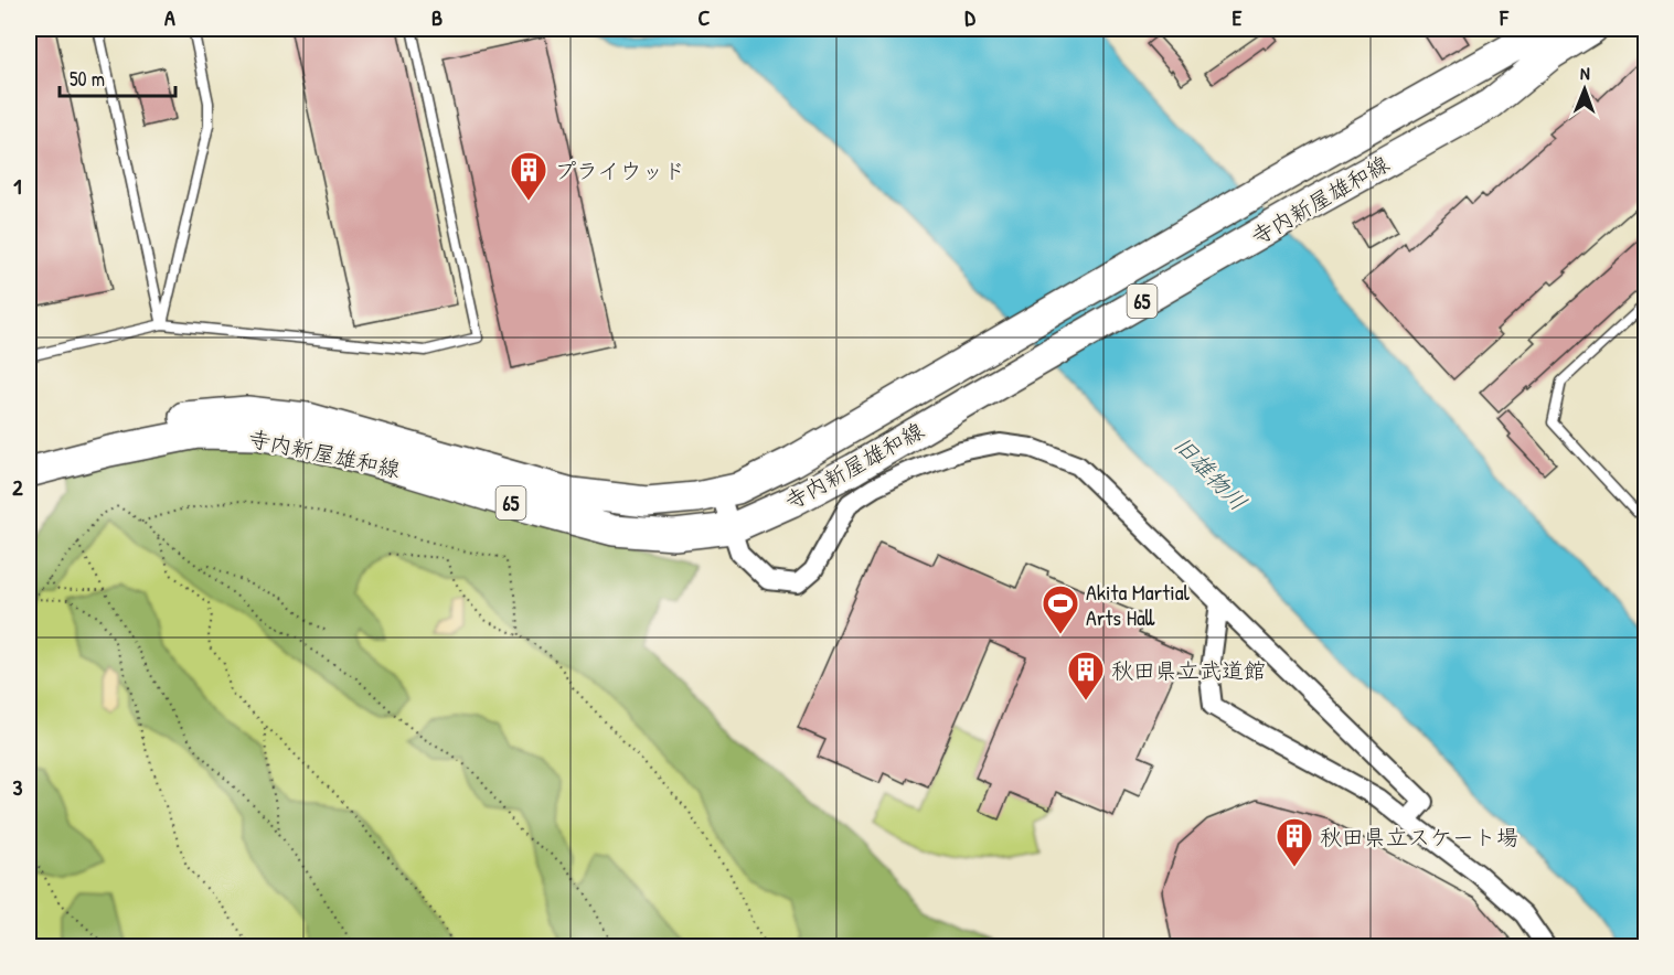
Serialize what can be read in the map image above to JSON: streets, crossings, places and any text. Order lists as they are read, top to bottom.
{
  "streets": {
    "main road": ["寺内新屋雄和線", "65"]
  },
  "water": ["旧雄物川"],
  "places": {
    "building": ["プライウッド", "秋田県立武道館", "秋田県立スケート場"],
    "sports": ["Akita Martial Arts Hall"]
  },
  "scale_bar": "50 m",
  "north": "top",
  "grid": {
    "columns": [
      "A",
      "B",
      "C",
      "D",
      "E",
      "F"
    ],
    "rows": ["1", "2", "3"]
  }
}
